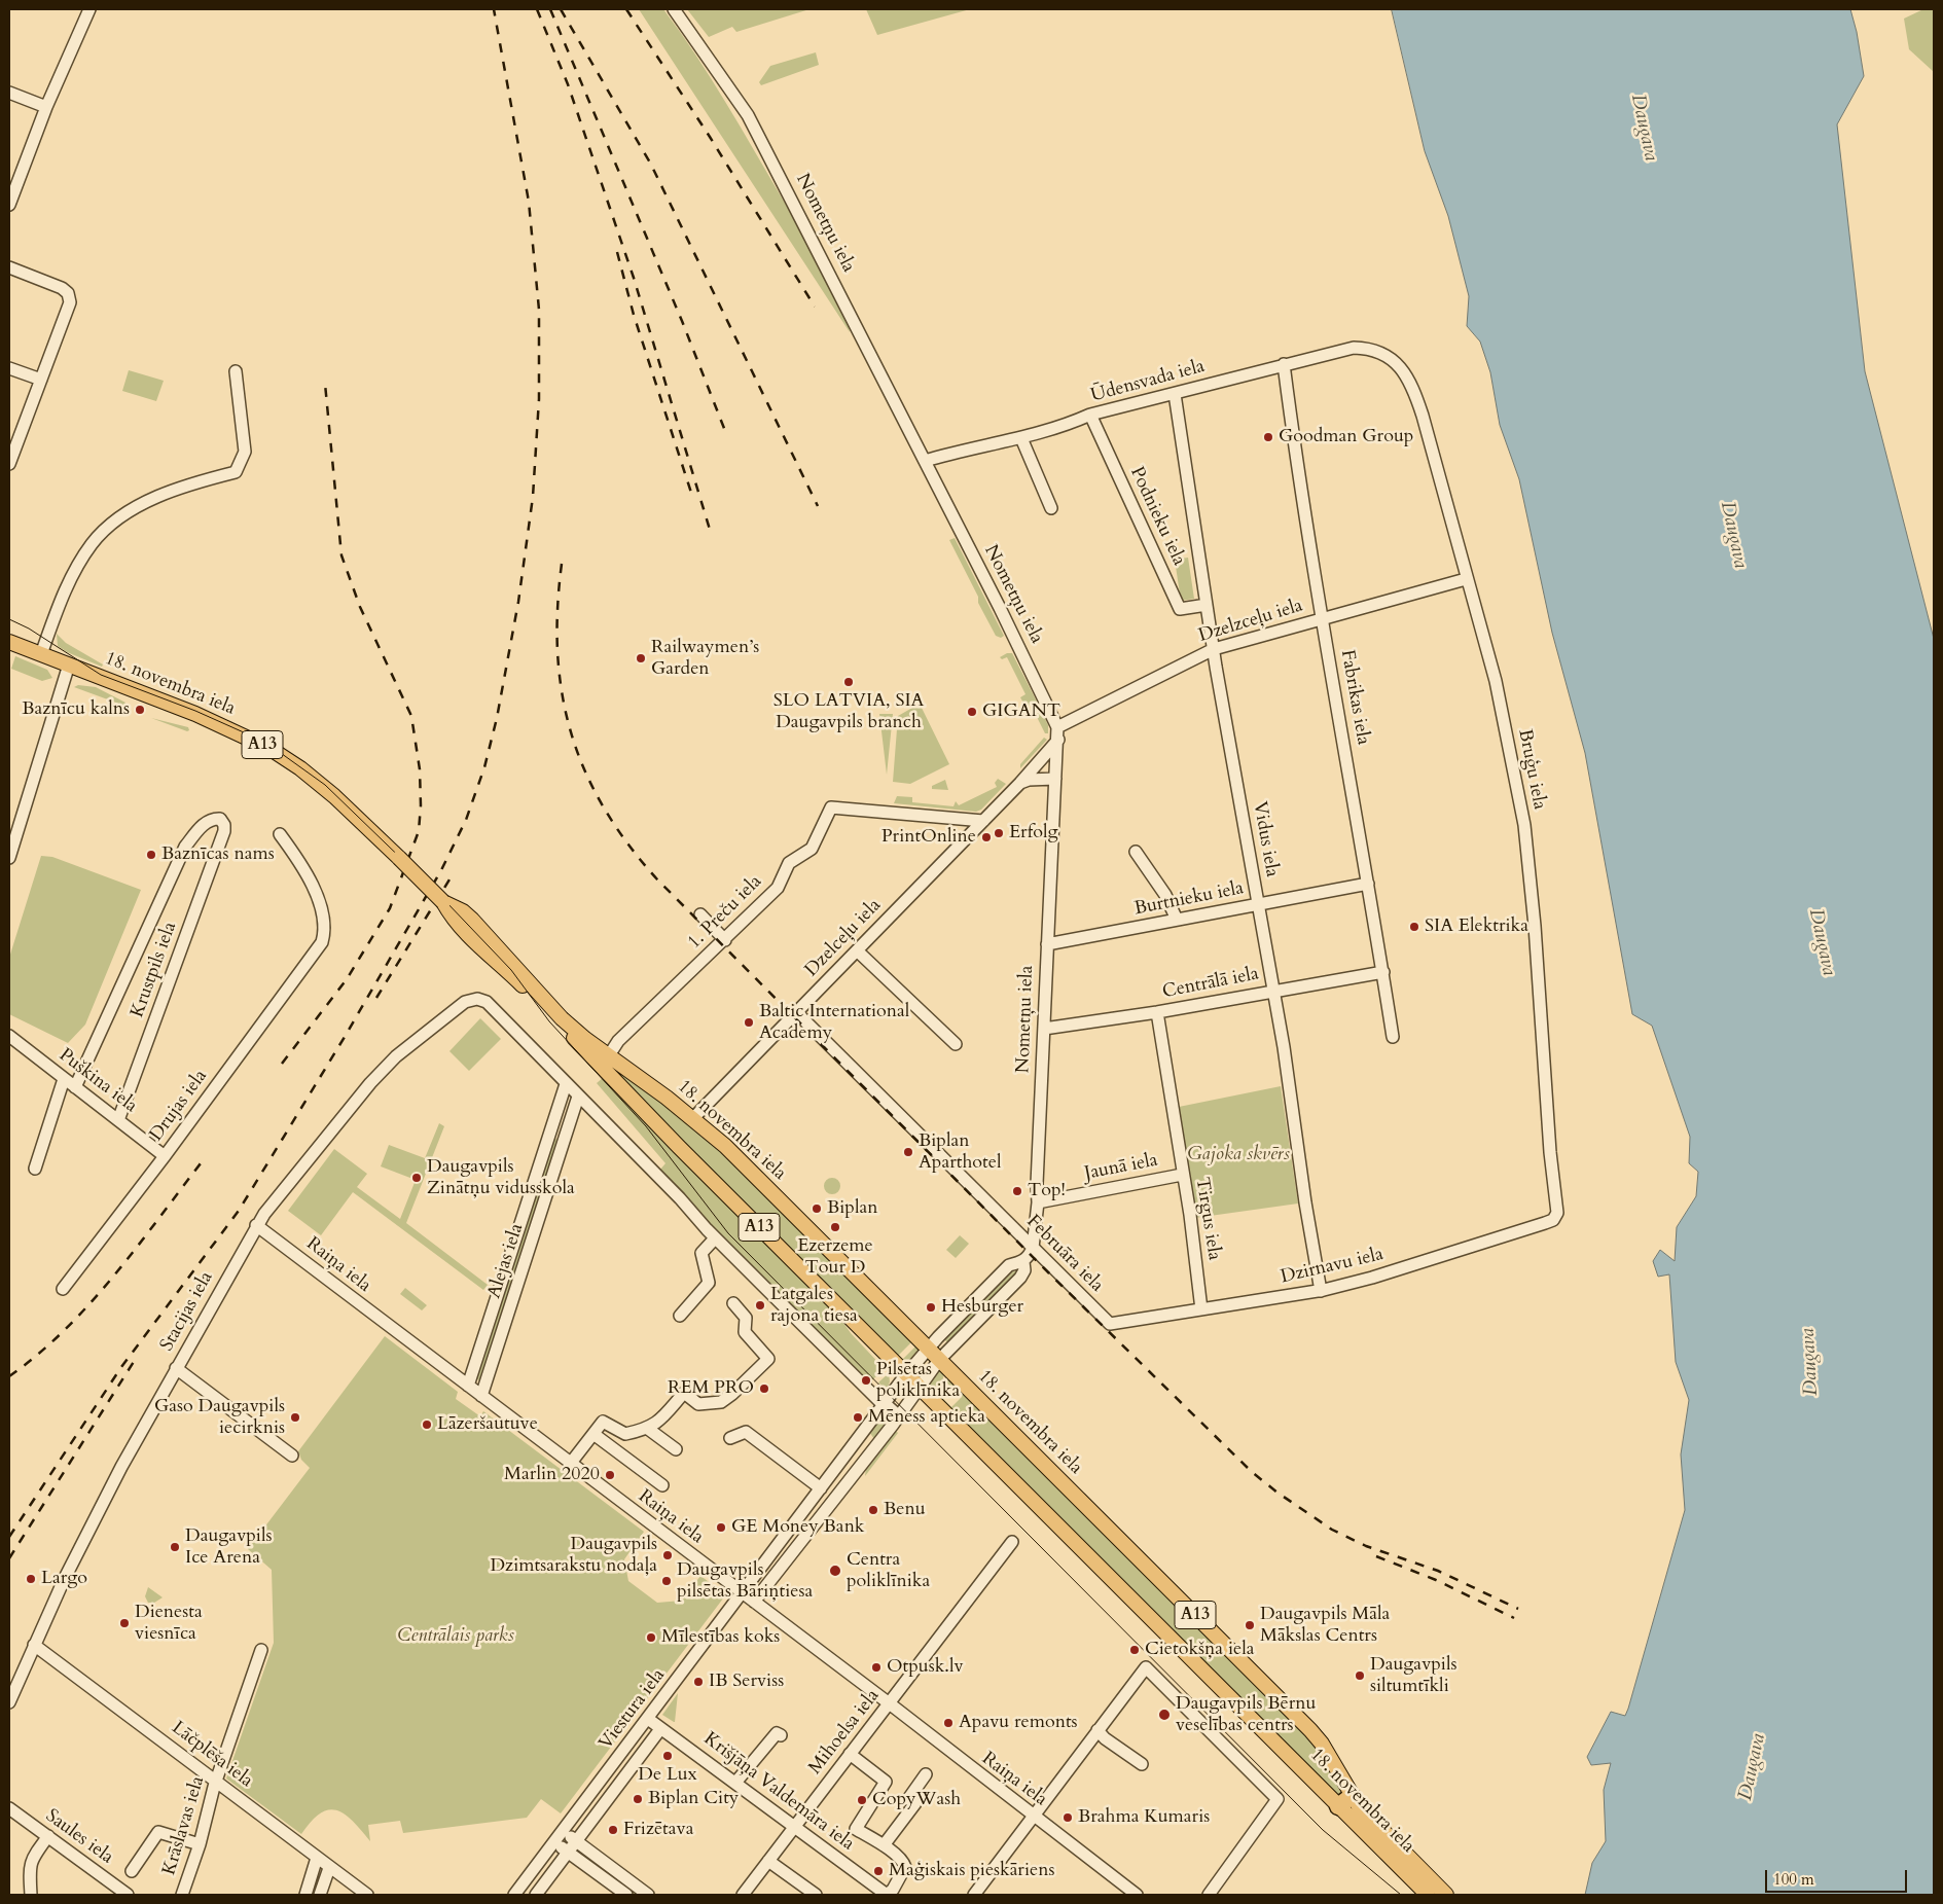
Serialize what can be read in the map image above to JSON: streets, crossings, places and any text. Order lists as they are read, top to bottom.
{
  "streets": {
    "main road": ["18. novembra iela", "A13"],
    "street": [
      "Nometņu iela",
      "Ūdensvada iela",
      "Podnieku iela",
      "Dzelzceļu iela",
      "Fabrikas iela",
      "Bruģu iela",
      "Vidus iela",
      "Burtnieku iela",
      "1. Preču iela",
      "Dzelceļu iela",
      "Krustpils iela",
      "Centrālā iela",
      "Puškina iela",
      "Drujas iela",
      "Jaunā iela",
      "Tirgus iela",
      "Februāra iela",
      "Alejas iela",
      "Raiņa iela",
      "Dzirnavu iela",
      "Stacijas iela",
      "Viestura iela",
      "Mihoelsa iela",
      "Lāčplēša iela",
      "Krišjāņa Valdemāra iela",
      "Krāslavas iela",
      "Saules iela"
    ]
  },
  "crossings": [
    ["Nometņu iela", "Ūdensvada iela"],
    ["Nometņu iela", "Dzelzceļu iela"],
    ["Nometņu iela", "18. novembra iela"],
    ["Nometņu iela", "Burtnieku iela"],
    ["Nometņu iela", "Dzelceļu iela"],
    ["Nometņu iela", "Centrālā iela"],
    ["Nometņu iela", "Jaunā iela"],
    ["Nometņu iela", "Februāra iela"],
    ["Ūdensvada iela", "Podnieku iela"],
    ["Ūdensvada iela", "Fabrikas iela"],
    ["Ūdensvada iela", "Bruģu iela"],
    ["Ūdensvada iela", "Vidus iela"],
    ["Podnieku iela", "Vidus iela"],
    ["Dzelzceļu iela", "Fabrikas iela"],
    ["Dzelzceļu iela", "Bruģu iela"],
    ["Dzelzceļu iela", "Vidus iela"],
    ["18. novembra iela", "1. Preču iela"],
    ["18. novembra iela", "Dzelceļu iela"],
    ["18. novembra iela", "Viestura iela"],
    ["Fabrikas iela", "Burtnieku iela"],
    ["Fabrikas iela", "Centrālā iela"],
    ["Bruģu iela", "Dzirnavu iela"],
    ["Vidus iela", "Burtnieku iela"],
    ["Vidus iela", "Centrālā iela"],
    ["Vidus iela", "Dzirnavu iela"],
    ["1. Preču iela", "Dzelceļu iela"],
    ["Dzelceļu iela", "Februāra iela"],
    ["Krustpils iela", "Puškina iela"],
    ["Centrālā iela", "Tirgus iela"],
    ["Puškina iela", "Drujas iela"],
    ["Jaunā iela", "Tirgus iela"],
    ["Tirgus iela", "Dzirnavu iela"],
    ["Februāra iela", "Dzirnavu iela"],
    ["Alejas iela", "Raiņa iela"],
    ["Alejas iela", "Stacijas iela"],
    ["Raiņa iela", "Stacijas iela"],
    ["Raiņa iela", "Viestura iela"],
    ["Raiņa iela", "Mihoelsa iela"],
    ["Stacijas iela", "Lāčplēša iela"],
    ["Viestura iela", "Krišjāņa Valdemāra iela"],
    ["Mihoelsa iela", "Krišjāņa Valdemāra iela"],
    ["Lāčplēša iela", "Krāslavas iela"]
  ],
  "water": ["Daugava"],
  "parks": ["Gajoka skvērs", "Centrālais parks"],
  "places": [
    "Goodman Group",
    "Railwaymen’s Garden",
    "SLO LATVIA, SIA Daugavpils branch",
    "Baznīcu kalns",
    "GIGANT",
    "Erfolg",
    "PrintOnline",
    "Baznīcas nams",
    "SIA Elektrika",
    "Baltic International Academy",
    "Biplan Aparthotel",
    "Daugavpils Zinātņu vidusskola",
    "Top!",
    "Biplan",
    "Ezerzeme Tour D",
    "Latgales rajona tiesa",
    "Hesburger",
    "Pilsētas poliklīnika",
    "REM PRO",
    "Gaso Daugavpils iecirknis",
    "Mēness aptieka",
    "Lāzeršautuve",
    "Marlin 2020",
    "Benu",
    "GE Money Bank",
    "Daugavpils Ice Arena",
    "Daugavpils Dzimtsarakstu nodaļa",
    "Centra poliklīnika",
    "Largo",
    "Daugavpils pilsētas Bāriņtiesa",
    "Dienesta viesnīca",
    "Daugavpils Māla Mākslas Centrs",
    "Mīlestības koks",
    "Cietokšņa iela",
    "Otpusk.lv",
    "Daugavpils siltumtīkli",
    "IB Serviss",
    "Daugavpils Bērnu veselības centrs",
    "Apavu remonts",
    "De Lux",
    "Biplan City",
    "CopyWash",
    "Brahma Kumaris",
    "Frizētava",
    "Maģiskais pieskāriens"
  ],
  "scale_bar": "100 m"
}
